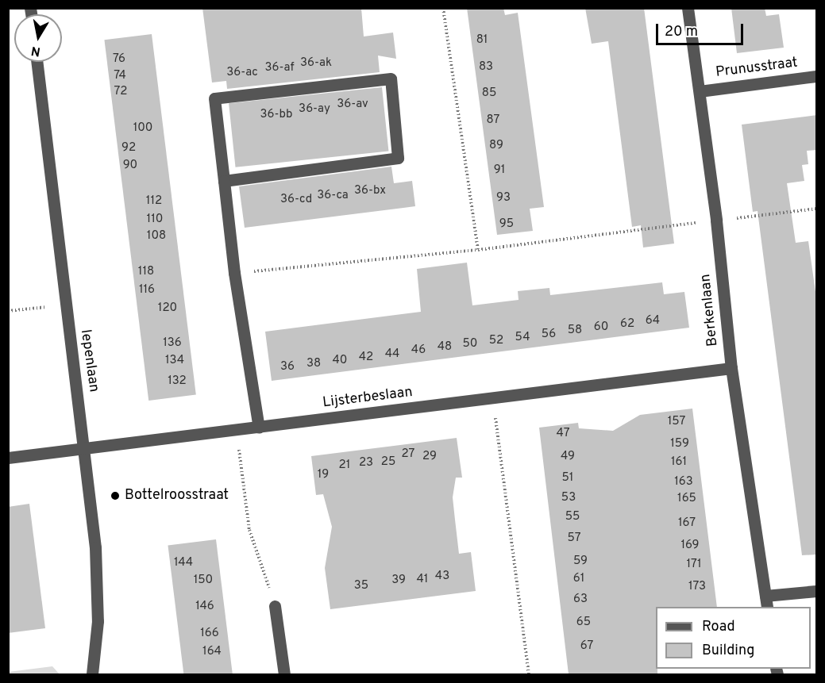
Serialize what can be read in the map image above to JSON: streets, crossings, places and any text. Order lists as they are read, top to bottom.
{
  "streets": {
    "street": [
      "Prunusstraat",
      "Berkenlaan",
      "Iepenlaan",
      "Lijsterbeslaan"
    ]
  },
  "crossings": [
    ["Prunusstraat", "Berkenlaan"],
    ["Berkenlaan", "Lijsterbeslaan"],
    ["Iepenlaan", "Lijsterbeslaan"]
  ],
  "places": ["Bottelroosstraat"],
  "house_numbers": [
    "81",
    "76",
    "36-ak",
    "83",
    "36-af",
    "36-ac",
    "74",
    "72",
    "85",
    "36-av",
    "36-ay",
    "36-bb",
    "87",
    "100",
    "89",
    "92",
    "90",
    "91",
    "36-bx",
    "36-ca",
    "93",
    "36-cd",
    "112",
    "110",
    "95",
    "108",
    "118",
    "116",
    "120",
    "64",
    "62",
    "60",
    "58",
    "56",
    "54",
    "52",
    "136",
    "50",
    "48",
    "46",
    "44",
    "42",
    "134",
    "40",
    "38",
    "36",
    "132",
    "157",
    "47",
    "159",
    "27",
    "29",
    "49",
    "25",
    "161",
    "23",
    "21",
    "19",
    "51",
    "163",
    "53",
    "165",
    "55",
    "167",
    "57",
    "169",
    "59",
    "144",
    "171",
    "43",
    "61",
    "41",
    "150",
    "39",
    "35",
    "173",
    "63",
    "146",
    "65",
    "166",
    "67",
    "164"
  ],
  "legend": ["Road", "Building"],
  "scale_bar": "20 m",
  "north": "bottom"
}
